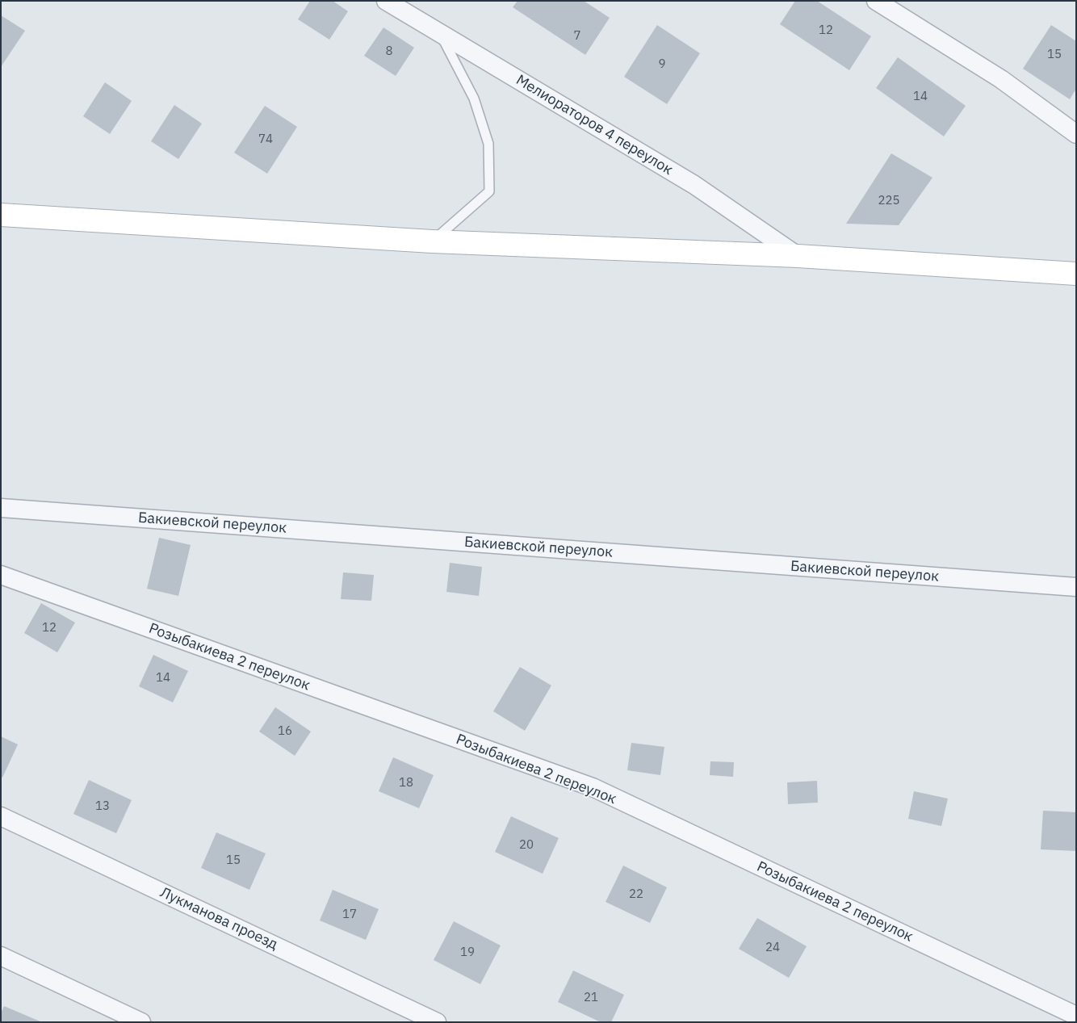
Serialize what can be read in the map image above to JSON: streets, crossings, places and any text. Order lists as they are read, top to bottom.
{
  "streets": {
    "street": [
      "Мелиораторов 4 переулок",
      "Бакиевской переулок",
      "Розыбакиева 2 переулок",
      "Лукманова проезд"
    ]
  },
  "house_numbers": [
    "12",
    "7",
    "8",
    "15",
    "9",
    "14",
    "74",
    "225",
    "12",
    "14",
    "16",
    "18",
    "13",
    "20",
    "15",
    "22",
    "17",
    "24",
    "19",
    "21"
  ]
}
